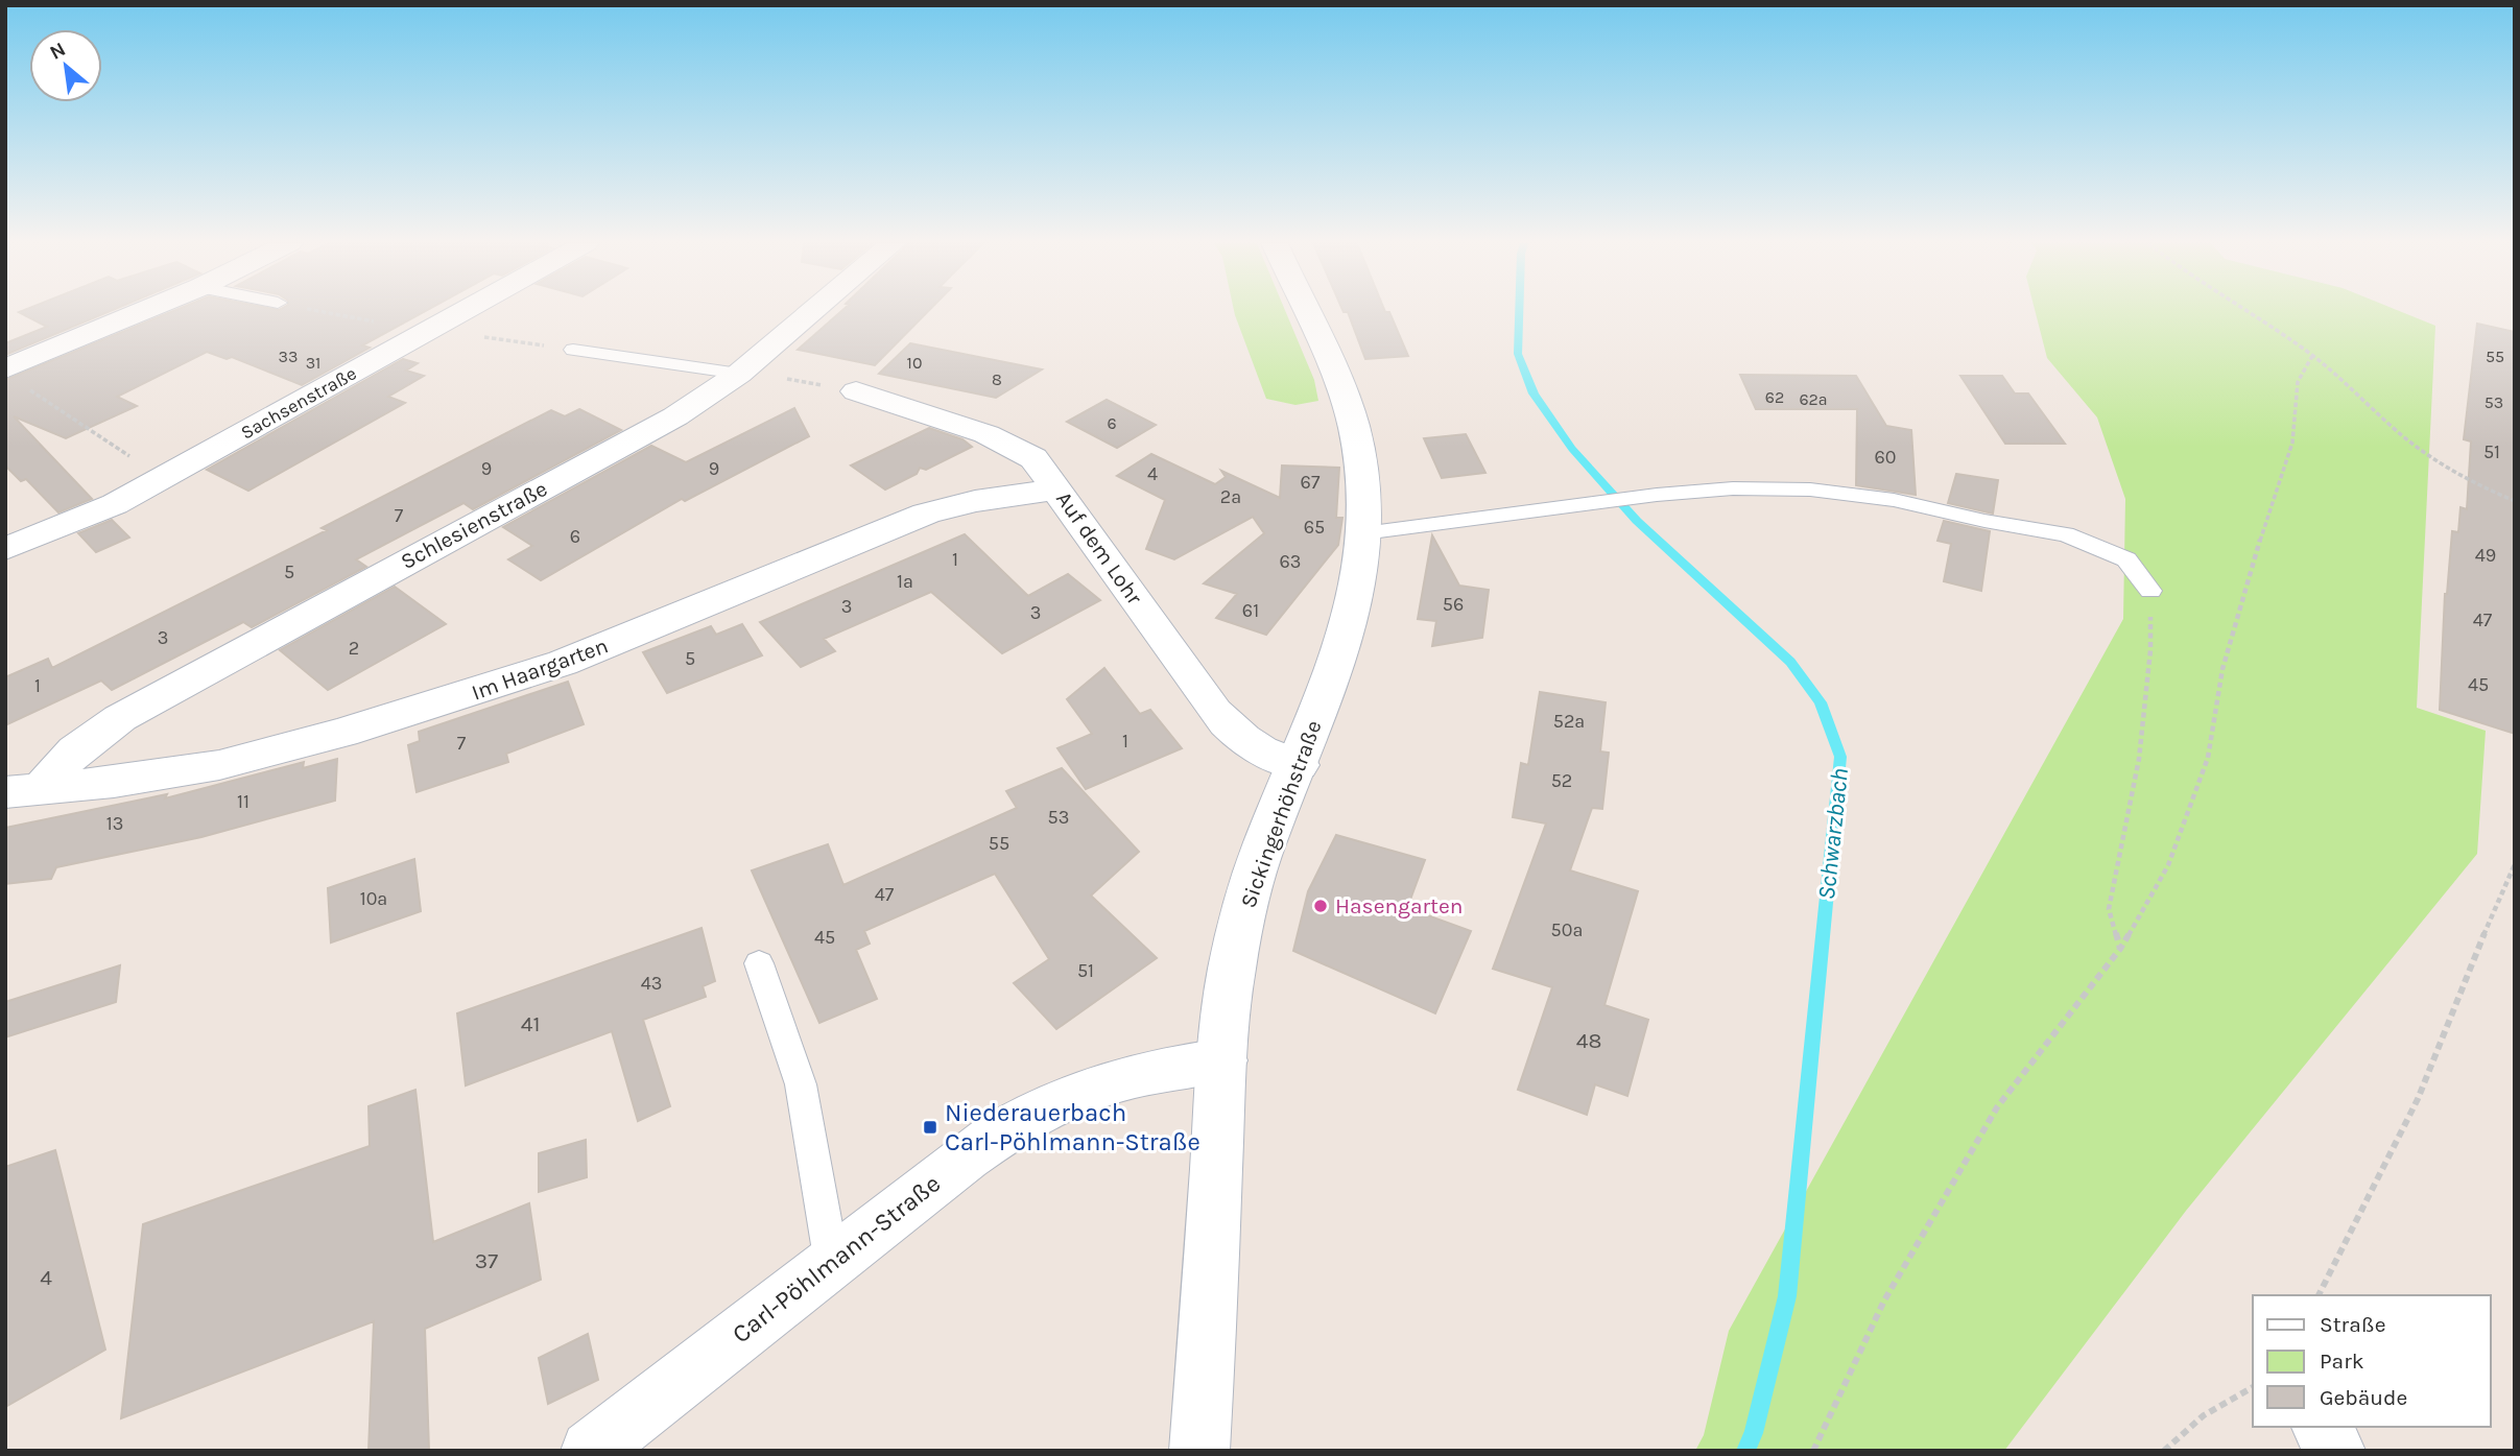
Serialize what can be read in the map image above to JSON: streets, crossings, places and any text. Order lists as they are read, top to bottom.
{
  "streets": {
    "street": [
      "Sachsenstraße",
      "Schlesienstraße",
      "Auf dem Lohr",
      "Im Haargarten",
      "Sickingerhöhstraße",
      "Carl-Pöhlmann-Straße"
    ]
  },
  "crossings": [
    ["Schlesienstraße", "Im Haargarten"],
    ["Auf dem Lohr", "Im Haargarten"],
    ["Auf dem Lohr", "Sickingerhöhstraße"],
    ["Sickingerhöhstraße", "Carl-Pöhlmann-Straße"]
  ],
  "water": ["Schwarzbach"],
  "places": {
    "other": ["Hasengarten"],
    "transit": ["Niederauerbach Carl-Pöhlmann-Straße"]
  },
  "house_numbers": [
    "33",
    "55",
    "31",
    "10",
    "8",
    "62",
    "62a",
    "53",
    "6",
    "51",
    "60",
    "9",
    "9",
    "4",
    "67",
    "2a",
    "7",
    "65",
    "6",
    "49",
    "1",
    "63",
    "5",
    "1a",
    "56",
    "3",
    "61",
    "3",
    "47",
    "3",
    "2",
    "5",
    "45",
    "1",
    "52a",
    "1",
    "7",
    "52",
    "11",
    "53",
    "13",
    "55",
    "47",
    "10a",
    "50a",
    "45",
    "51",
    "43",
    "41",
    "48",
    "37",
    "4"
  ],
  "legend": ["Straße", "Park", "Gebäude"],
  "north": "top left"
}
